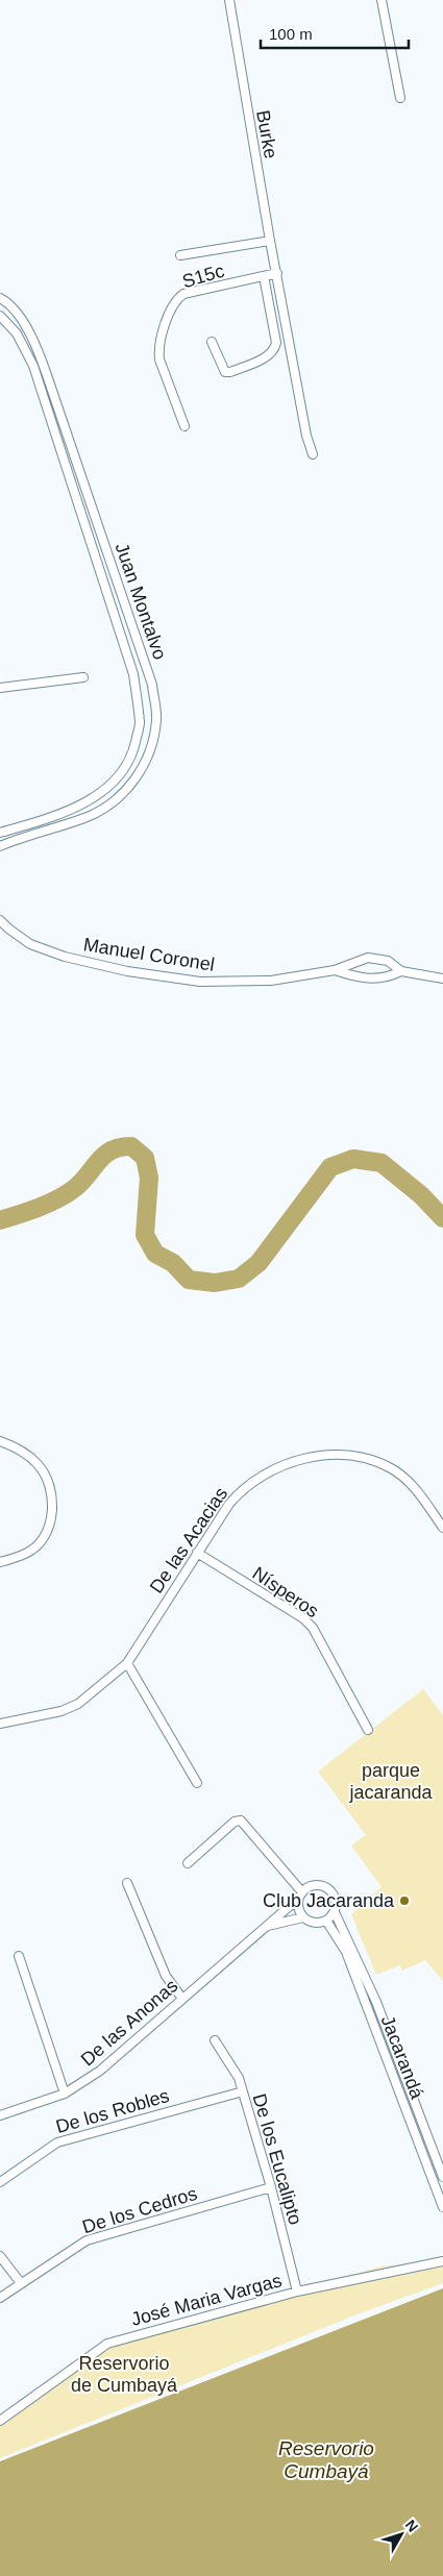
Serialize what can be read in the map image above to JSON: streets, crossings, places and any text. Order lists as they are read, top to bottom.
{
  "streets": {
    "street": [
      "Burke",
      "S15c",
      "Juan Montalvo",
      "Manuel Coronel",
      "De las Acacias",
      "Nísperos",
      "De las Anonas",
      "Jacarandá",
      "De los Robles",
      "De los Eucalipto",
      "De los Cedros",
      "José Maria Vargas"
    ]
  },
  "crossings": [
    ["Burke", "S15c"],
    ["De las Acacias", "Nísperos"],
    ["De las Anonas", "Jacarandá"],
    ["De los Robles", "De los Eucalipto"],
    ["De los Eucalipto", "De los Cedros"],
    ["De los Eucalipto", "José Maria Vargas"]
  ],
  "water": ["Reservorio Cumbayá"],
  "parks": ["parque jacaranda", "Reservorio de Cumbayá"],
  "places": ["Club Jacaranda"],
  "scale_bar": "100 m",
  "north": "top right"
}
